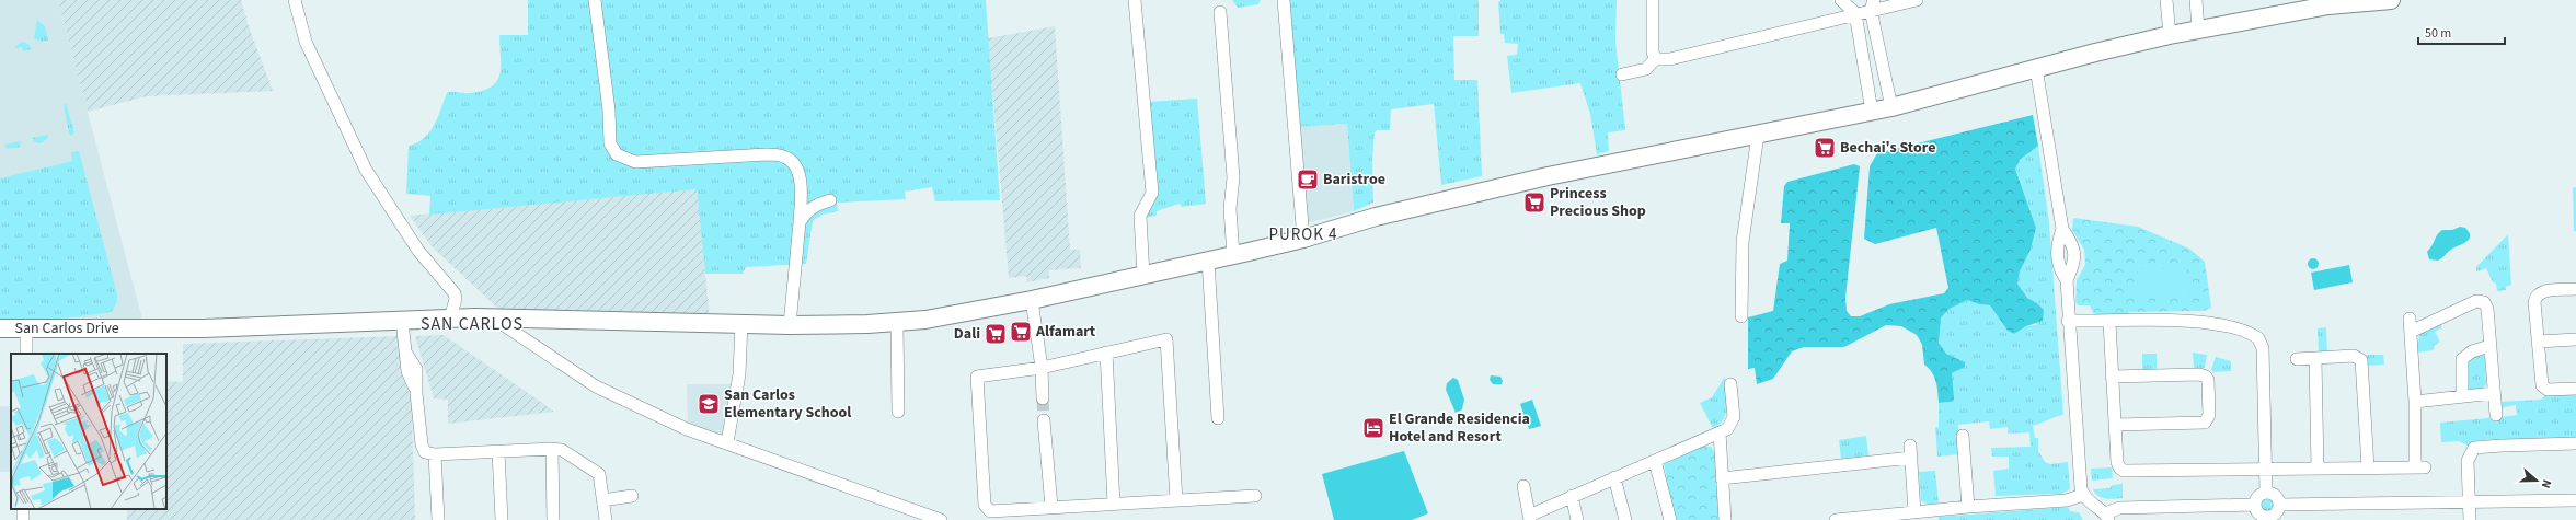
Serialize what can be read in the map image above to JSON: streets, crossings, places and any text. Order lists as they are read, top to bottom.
{
  "streets": {
    "street": ["San Carlos Drive"]
  },
  "districts": ["PUROK 4", "SAN CARLOS"],
  "places": {
    "supermarket": [
      "Bechai's Store",
      "Princess Precious Shop",
      "Alfamart",
      "Dali"
    ],
    "cafe": ["Baristroe"],
    "school or university": ["San Carlos Elementary School"],
    "hotel": ["El Grande Residencia Hotel and Resort"]
  },
  "scale_bar": "50 m",
  "north": "right"
}
